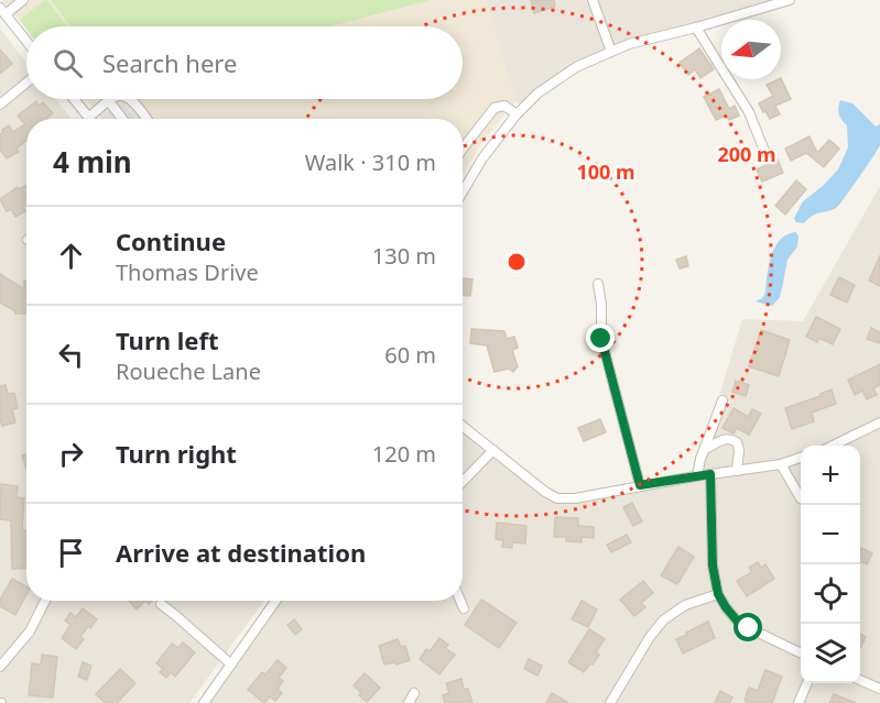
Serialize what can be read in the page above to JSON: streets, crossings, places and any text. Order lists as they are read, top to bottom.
{
  "north": "left",
  "page": {
    "search": "Search here",
    "heading": ["4 min", "Walk · 310 m"],
    "list": [
      ["Continue", "Thomas Drive", "130 m"],
      ["Turn left", "Roueche Lane", "60 m"],
      ["Turn right", "120 m"],
      "Arrive at destination"
    ],
    "map_buttons": ["+", "−"]
  },
  "rings": ["200 m", "100 m"]
}
